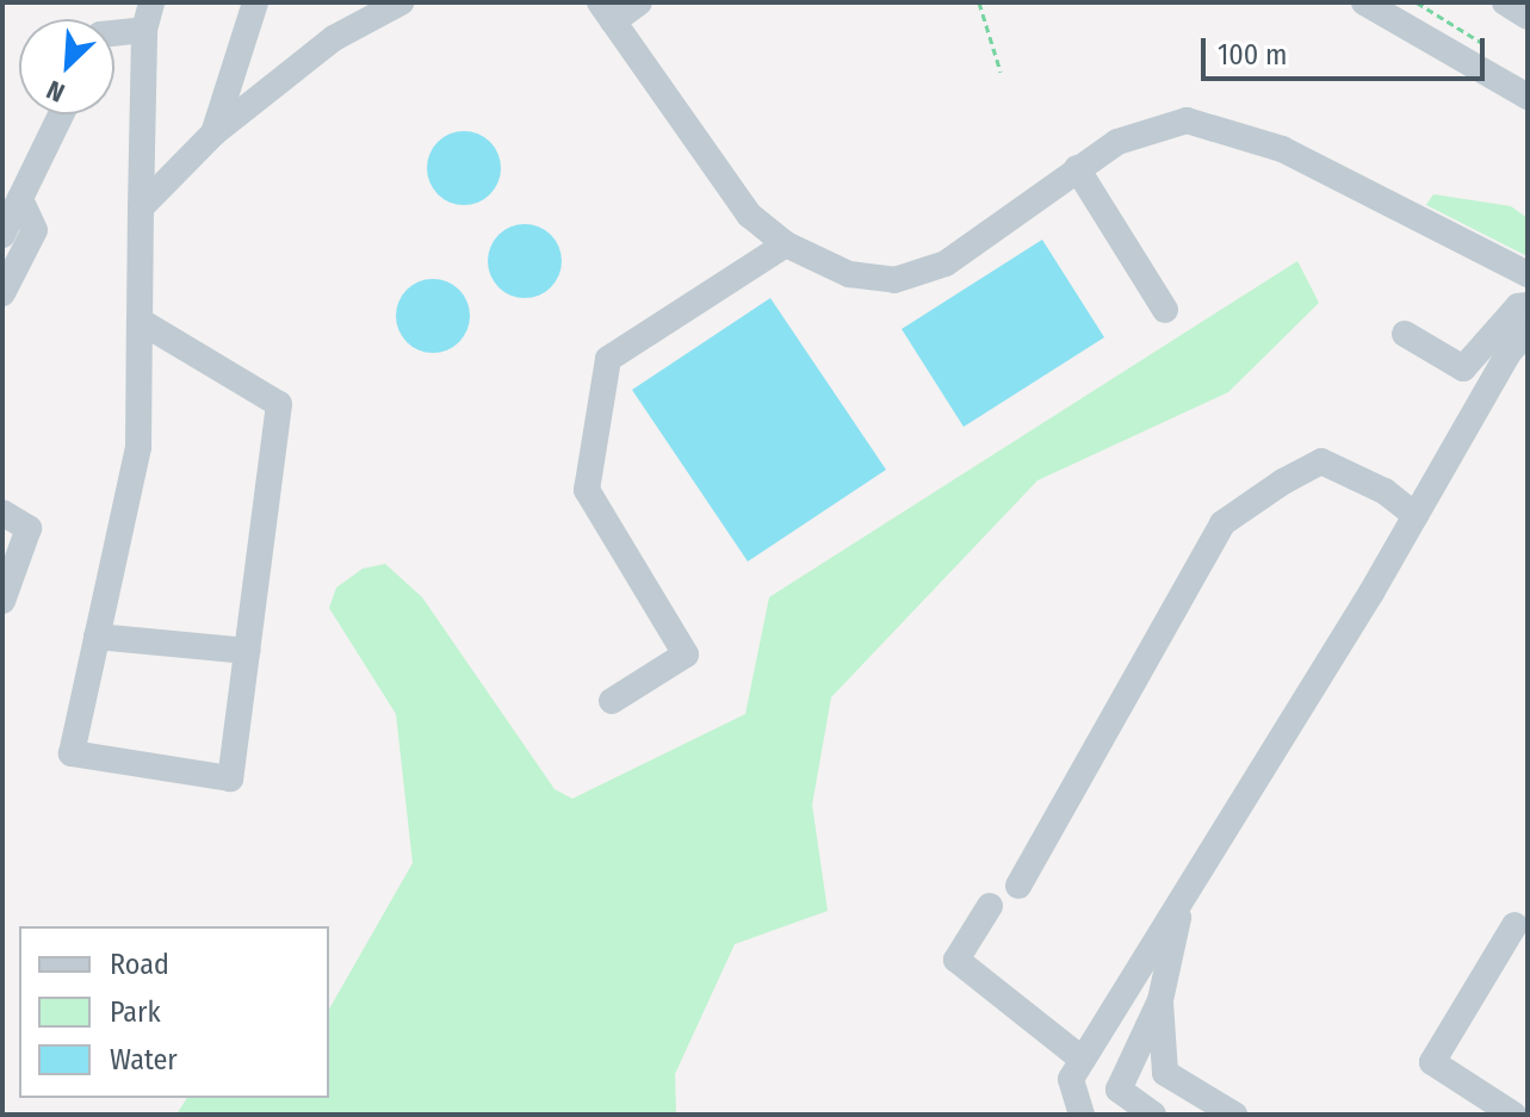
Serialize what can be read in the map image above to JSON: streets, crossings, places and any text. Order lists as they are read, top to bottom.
{
  "legend": ["Road", "Park", "Water"],
  "scale_bar": "100 m",
  "north": "bottom left"
}
